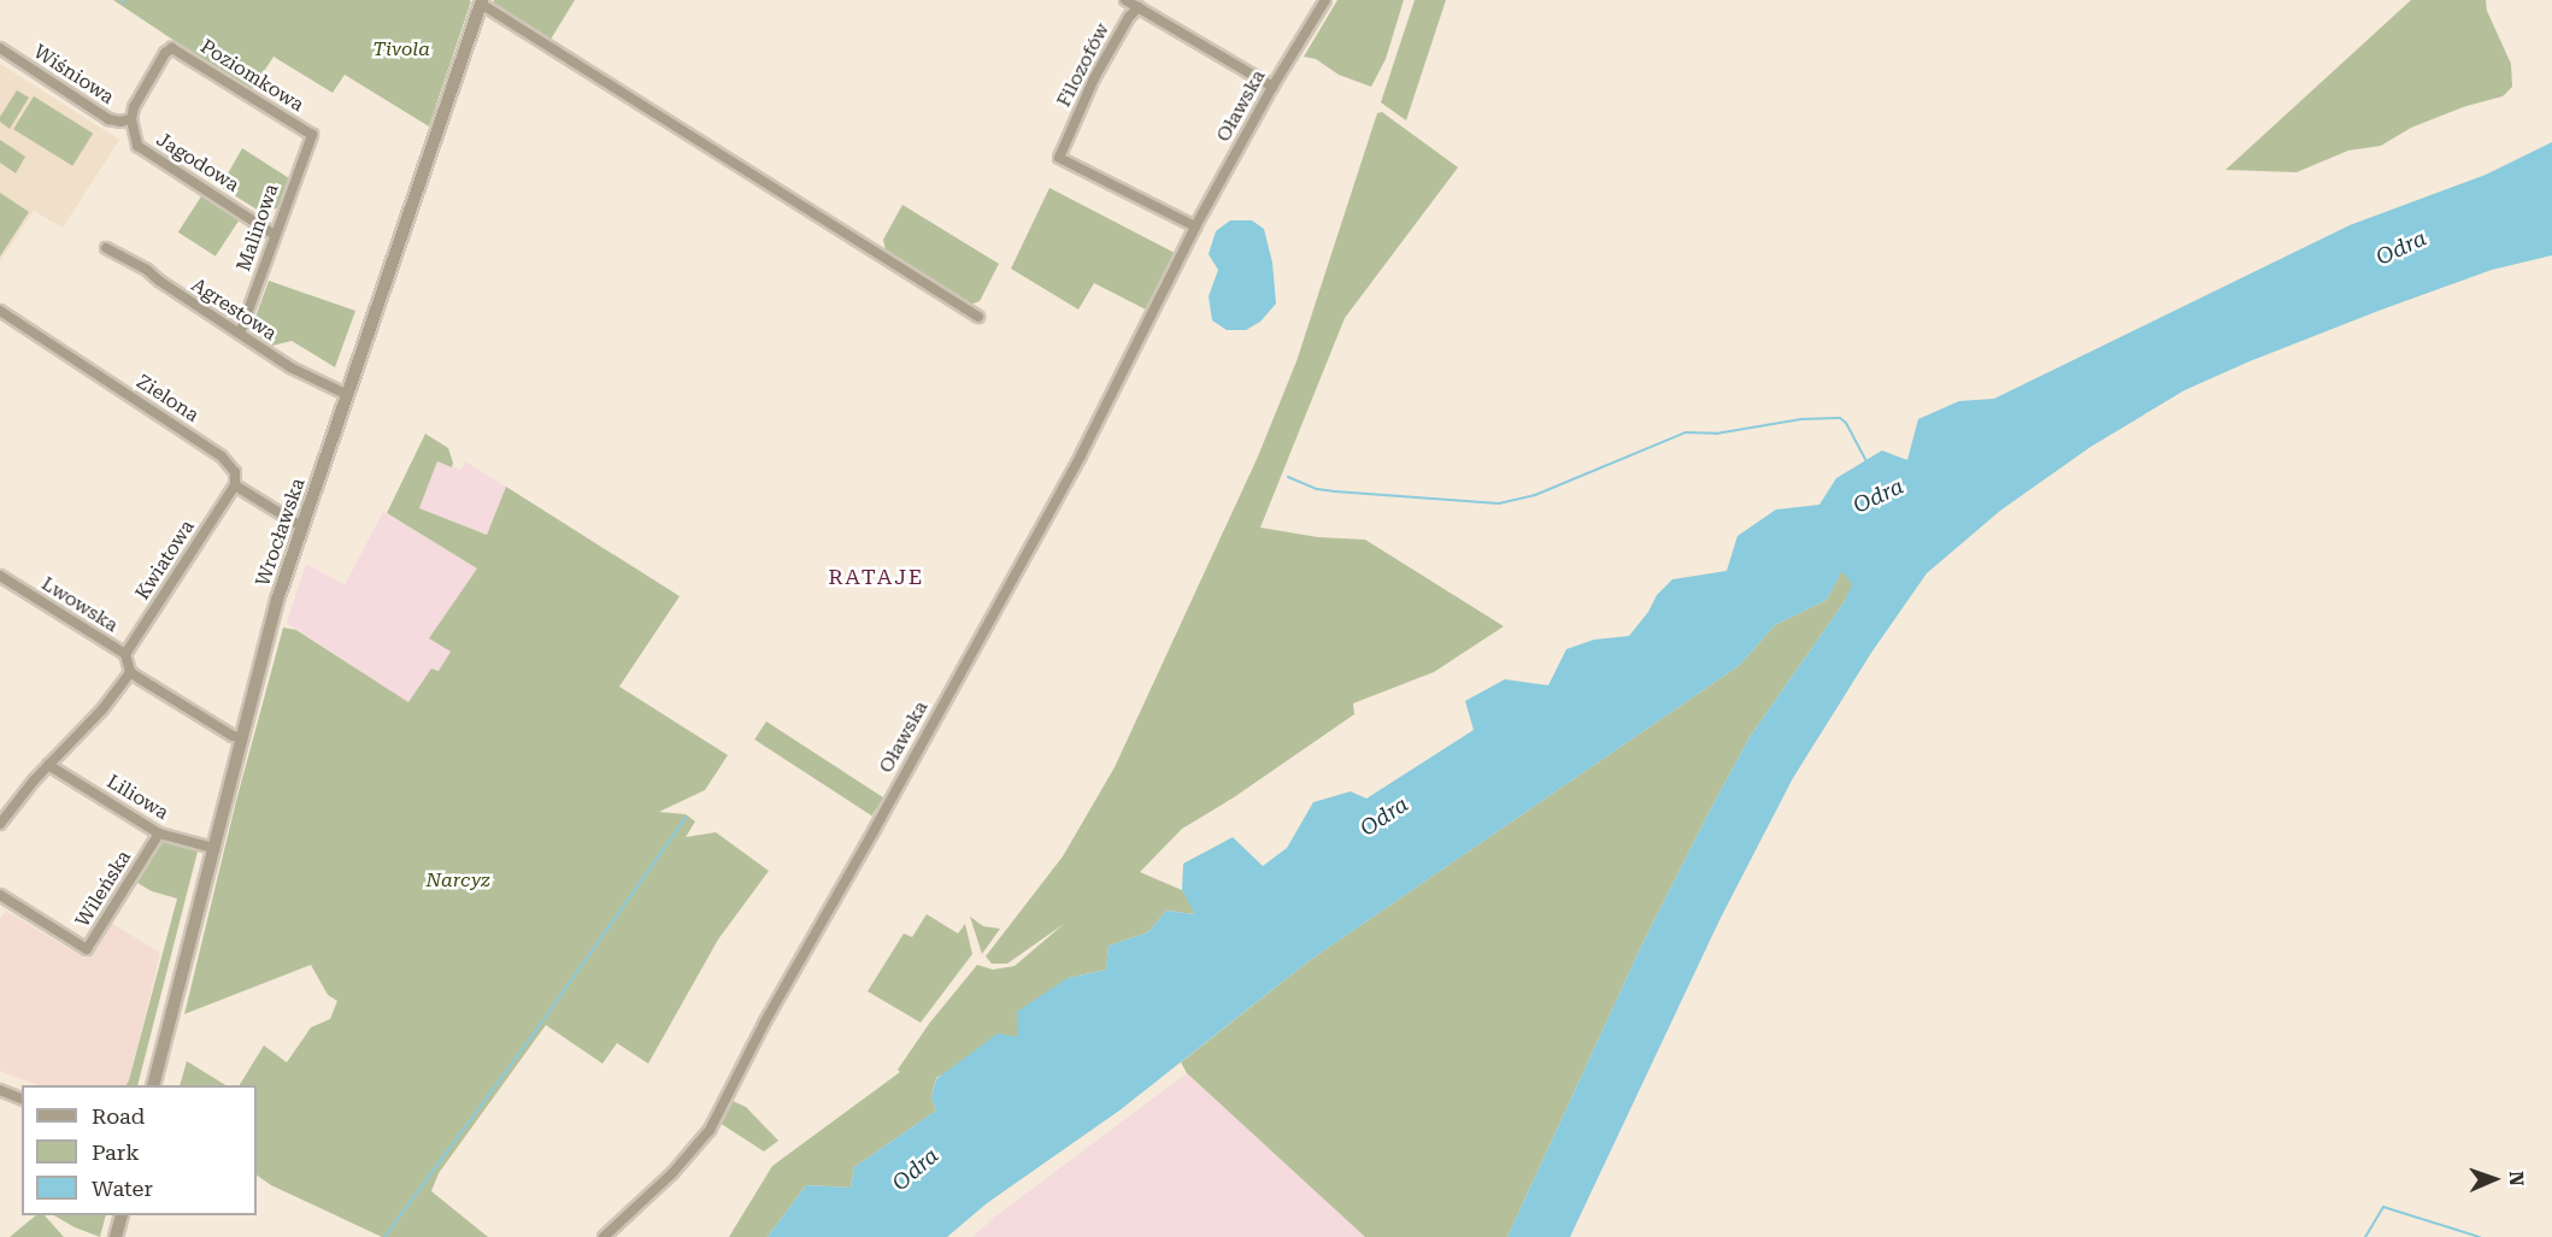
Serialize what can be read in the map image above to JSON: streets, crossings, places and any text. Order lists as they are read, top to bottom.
{
  "streets": {
    "street": [
      "Filozofów",
      "Wiśniowa",
      "Poziomkowa",
      "Oławska",
      "Jagodowa",
      "Malinowa",
      "Agrestowa",
      "Zielona",
      "Wrocławska",
      "Kwiatowa",
      "Lwowska",
      "Liliowa",
      "Wileńska"
    ]
  },
  "crossings": [
    ["Filozofów", "Oławska"],
    ["Wiśniowa", "Poziomkowa"],
    ["Wiśniowa", "Jagodowa"],
    ["Poziomkowa", "Jagodowa"],
    ["Poziomkowa", "Malinowa"],
    ["Jagodowa", "Malinowa"],
    ["Malinowa", "Agrestowa"],
    ["Agrestowa", "Wrocławska"],
    ["Zielona", "Kwiatowa"],
    ["Wrocławska", "Liliowa"],
    ["Kwiatowa", "Lwowska"],
    ["Liliowa", "Wileńska"]
  ],
  "districts": ["RATAJE"],
  "water": ["Odra"],
  "parks": ["Tivola", "Narcyz"],
  "legend": ["Road", "Park", "Water"],
  "north": "right"
}
